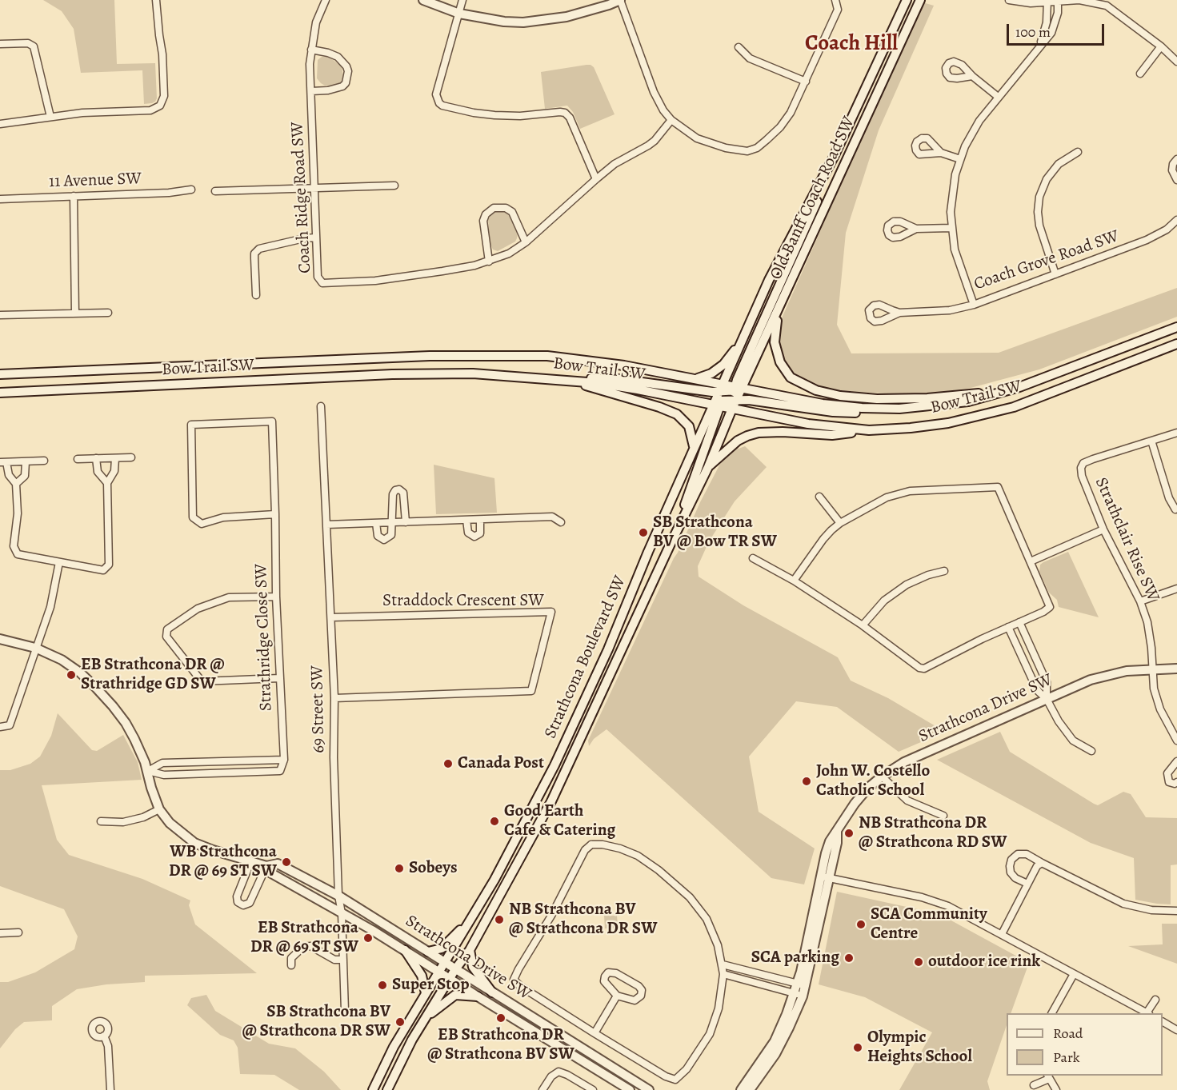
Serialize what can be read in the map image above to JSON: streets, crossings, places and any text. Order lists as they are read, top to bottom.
{
  "streets": {
    "main road": [
      "Old Banff Coach Road SW",
      "Bow Trail SW",
      "Strathcona Boulevard SW",
      "Strathcona Drive SW"
    ],
    "street": [
      "11 Avenue SW",
      "Coach Ridge Road SW",
      "Coach Grove Road SW",
      "Strathclair Rise SW",
      "Straddock Crescent SW",
      "Strathridge Close SW",
      "69 Street SW"
    ]
  },
  "crossings": [
    ["Old Banff Coach Road SW", "Bow Trail SW"],
    ["Old Banff Coach Road SW", "Strathcona Boulevard SW"],
    ["Bow Trail SW", "Strathcona Boulevard SW"],
    ["Strathclair Rise SW", "Strathcona Drive SW"],
    ["Straddock Crescent SW", "69 Street SW"],
    ["Strathcona Boulevard SW", "Strathcona Drive SW"],
    ["Strathcona Drive SW", "69 Street SW"]
  ],
  "districts": ["Coach Hill"],
  "places": [
    "SB Strathcona BV @ Bow TR SW",
    "EB Strathcona DR @ Strathridge GD SW",
    "Canada Post",
    "John W. Costello Catholic School",
    "Good Earth Cafe & Catering",
    "NB Strathcona DR @ Strathcona RD SW",
    "WB Strathcona DR @ 69 ST SW",
    "Sobeys",
    "NB Strathcona BV @ Strathcona DR SW",
    "SCA Community Centre",
    "EB Strathcona DR @ 69 ST SW",
    "SCA parking",
    "outdoor ice rink",
    "Super Stop",
    "EB Strathcona DR @ Strathcona BV SW",
    "SB Strathcona BV @ Strathcona DR SW",
    "Olympic Heights School"
  ],
  "legend": ["Road", "Park"],
  "scale_bar": "100 m"
}
